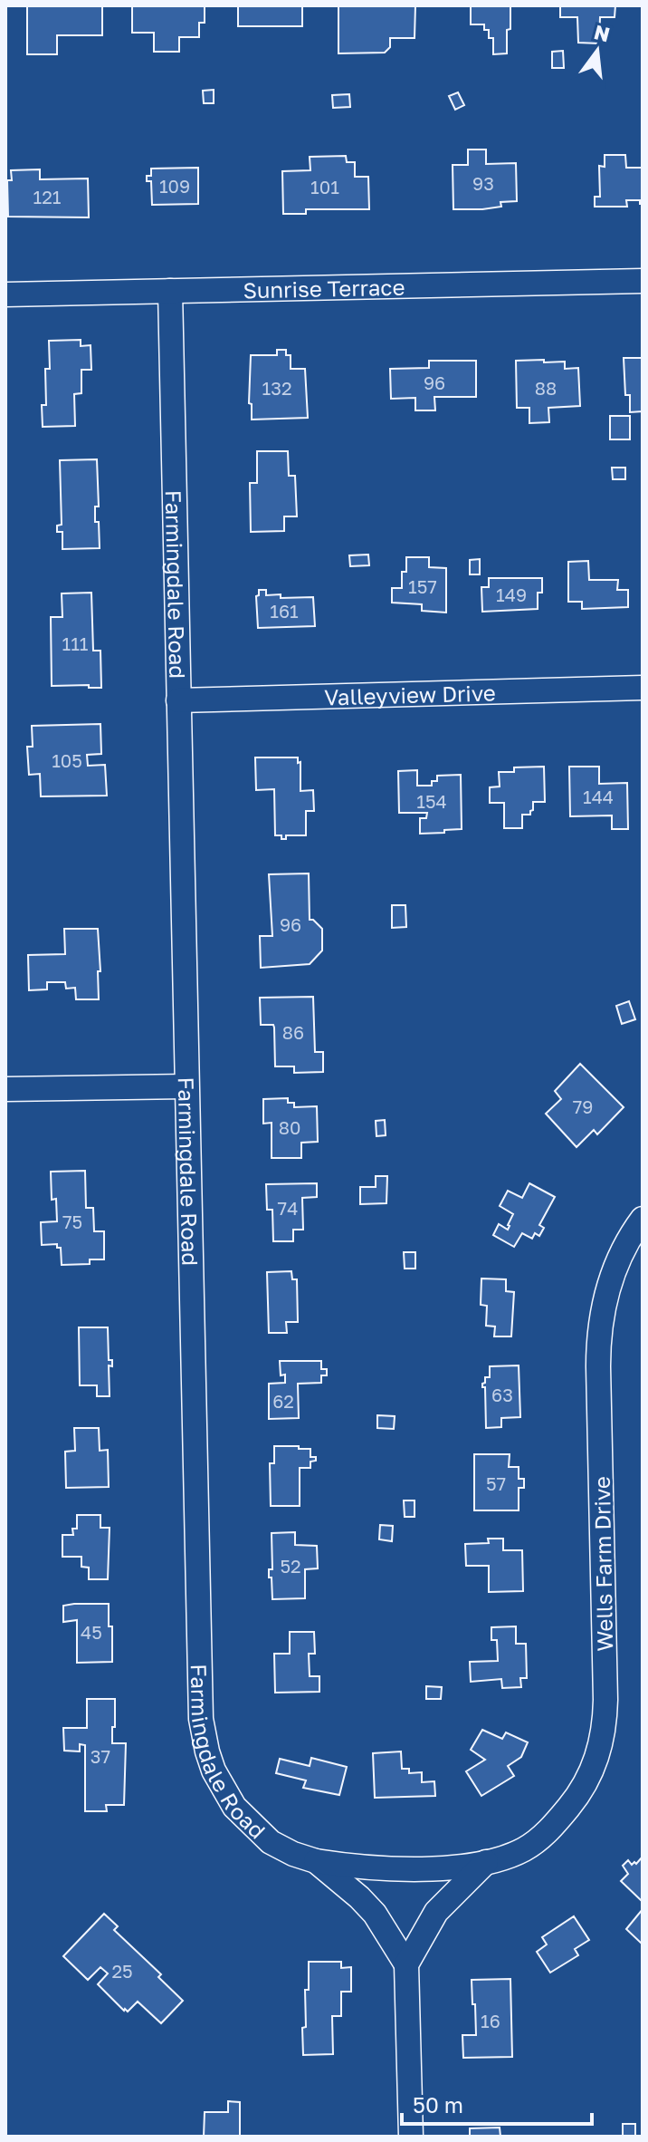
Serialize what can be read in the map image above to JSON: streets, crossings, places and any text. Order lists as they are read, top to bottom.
{
  "streets": {
    "street": [
      "Sunrise Terrace",
      "Farmingdale Road",
      "Valleyview Drive",
      "Wells Farm Drive"
    ]
  },
  "crossings": [
    ["Sunrise Terrace", "Farmingdale Road"],
    ["Farmingdale Road", "Valleyview Drive"],
    ["Farmingdale Road", "Wells Farm Drive"]
  ],
  "house_numbers": [
    "93",
    "109",
    "101",
    "121",
    "96",
    "132",
    "88",
    "157",
    "149",
    "161",
    "111",
    "105",
    "144",
    "154",
    "96",
    "86",
    "79",
    "80",
    "74",
    "75",
    "63",
    "62",
    "57",
    "52",
    "45",
    "37",
    "25",
    "16"
  ],
  "scale_bar": "50 m",
  "north": "top"
}
